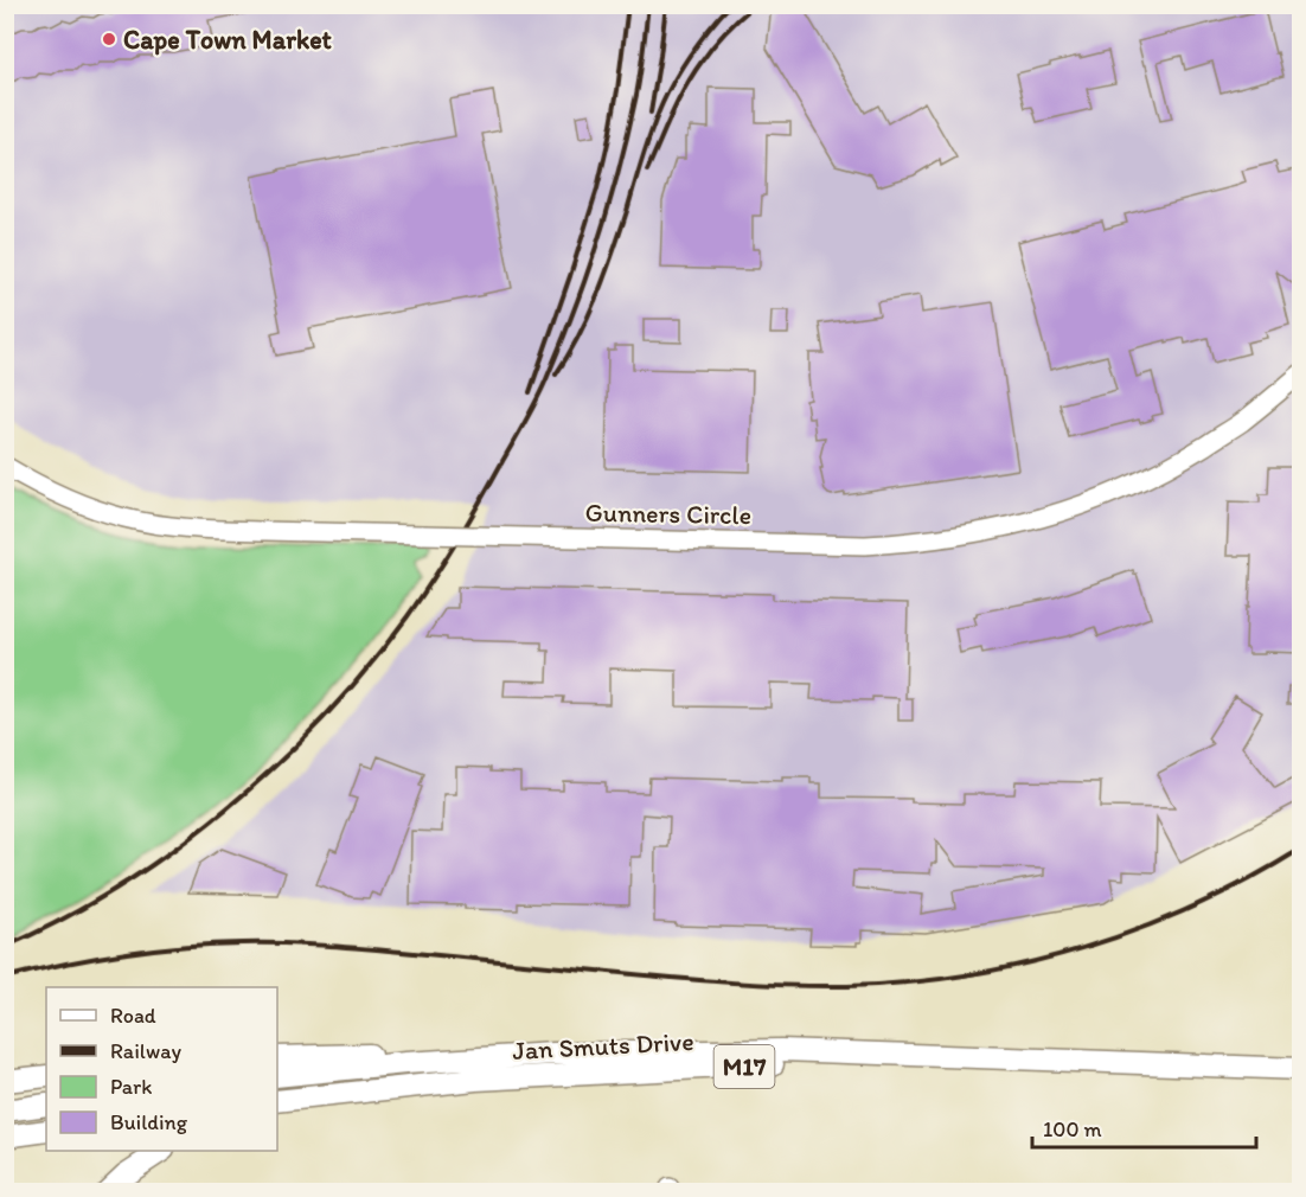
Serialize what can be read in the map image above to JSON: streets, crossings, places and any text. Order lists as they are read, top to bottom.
{
  "streets": {
    "main road": ["Jan Smuts Drive", "M17"],
    "street": ["Gunners Circle"]
  },
  "places": ["Cape Town Market"],
  "legend": [
    "Road",
    "Railway",
    "Park",
    "Building"
  ],
  "scale_bar": "100 m"
}
